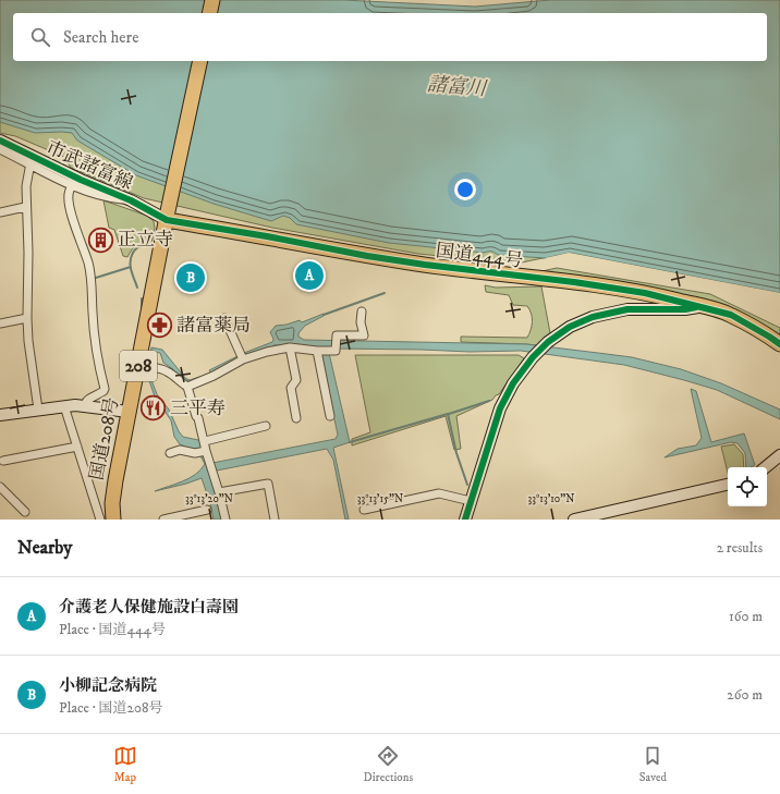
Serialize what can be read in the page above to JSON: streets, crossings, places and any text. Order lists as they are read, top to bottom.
{
  "streets": {
    "highway": ["国道444号", "208", "国道208号"],
    "street": ["市武諸富線"]
  },
  "crossings": [
    ["市武諸富線", "国道444号"],
    ["市武諸富線", "国道208号"],
    ["国道444号", "国道208号"]
  ],
  "water": ["諸富川"],
  "places": {
    "building": ["正立寺"],
    "pharmacy": ["諸富薬局"],
    "restaurant": ["三平寿"]
  },
  "page": {
    "search": "Search here",
    "pins": ["A", "B"],
    "heading": ["Nearby", "2 results"],
    "list": [
      {
        "mark": "A",
        "name": "介護老人保健施設白壽園",
        "note": "Place · 国道444号",
        "value": "160 m"
      },
      {
        "mark": "B",
        "name": "小柳記念病院",
        "note": "Place · 国道208号",
        "value": "260 m"
      }
    ],
    "nav": ["Map", "Directions", "Saved"]
  },
  "coordinates": ["33°13'20\"N", "33°13'15\"N", "33°13'10\"N"]
}
